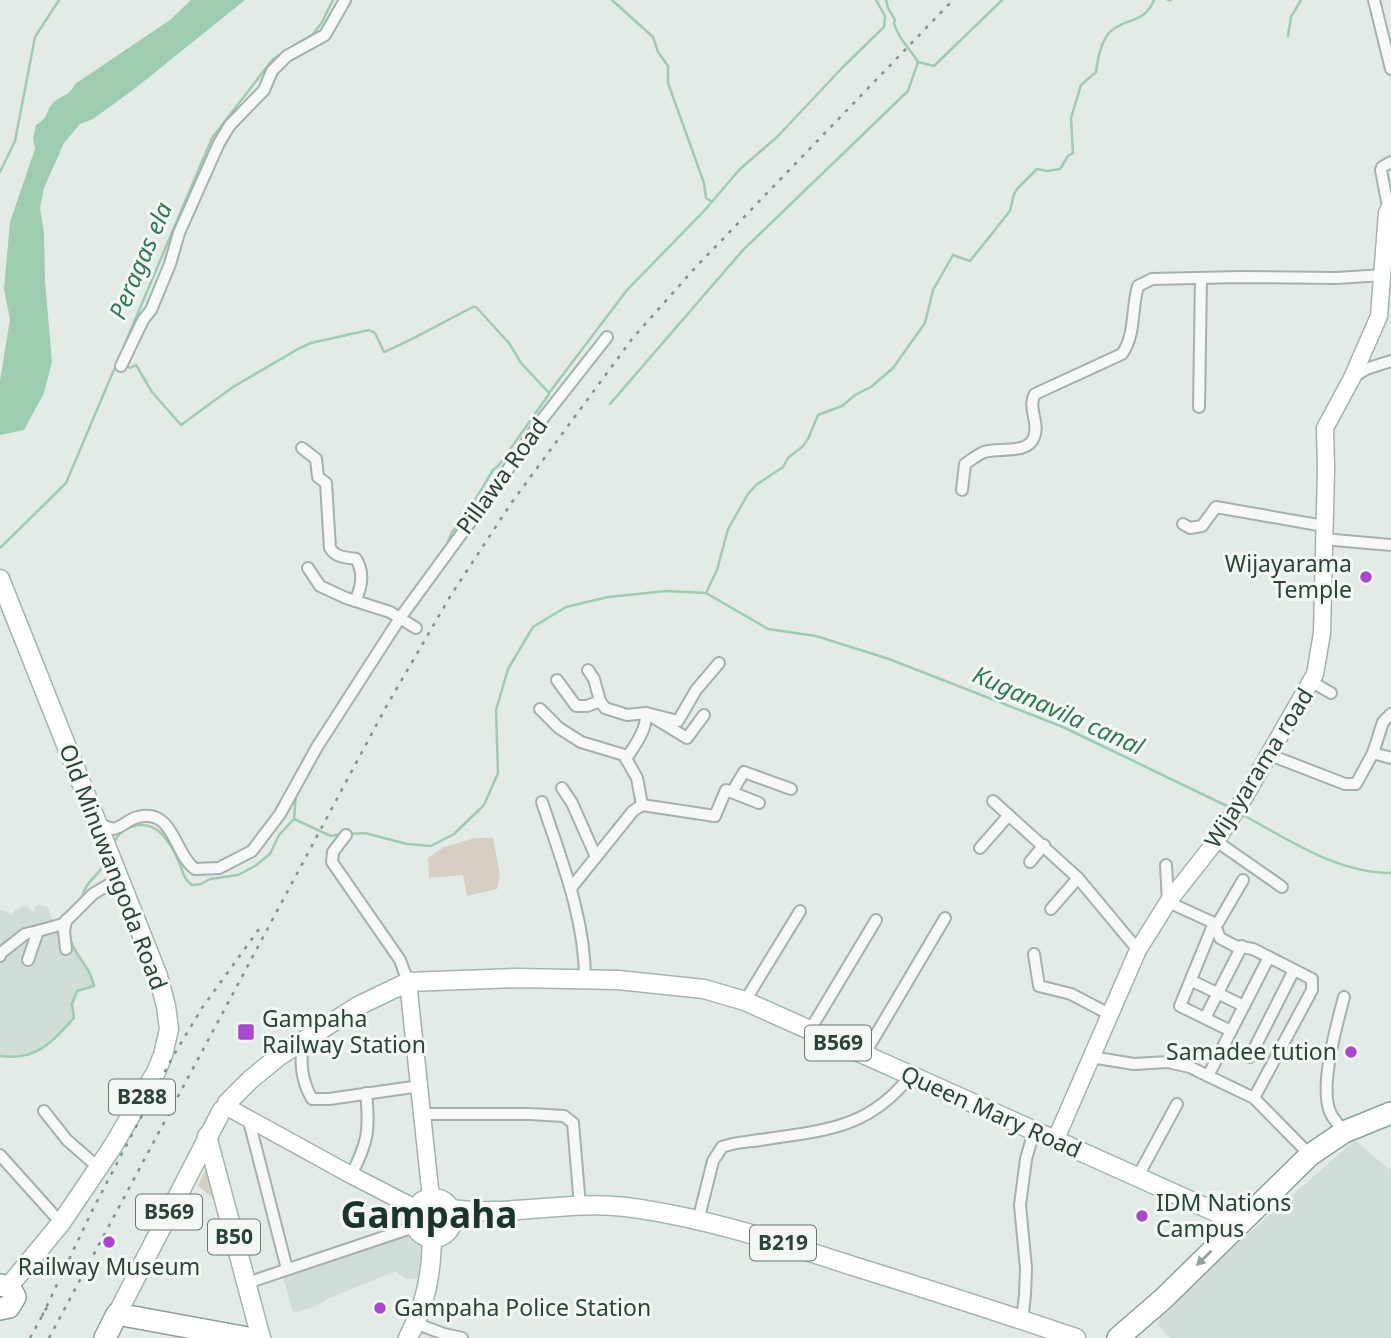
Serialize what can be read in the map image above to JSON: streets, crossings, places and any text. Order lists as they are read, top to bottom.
{
  "streets": {
    "main road": [
      "Old Minuwangoda Road",
      "B569",
      "B288",
      "Queen Mary Road",
      "B50",
      "B219"
    ],
    "street": ["Pillawa Road", "Wijayarama road"]
  },
  "crossings": [
    ["Pillawa Road", "Old Minuwangoda Road"],
    ["Wijayarama road", "Queen Mary Road"],
    ["B569", "Queen Mary Road"],
    ["B569", "B50"]
  ],
  "districts": ["Gampaha"],
  "water": ["Peragas ela", "Kuganavila canal"],
  "places": {
    "other": [
      "Wijayarama Temple",
      "Samadee tution",
      "IDM Nations Campus",
      "Railway Museum",
      "Gampaha Police Station"
    ],
    "transit": ["Gampaha Railway Station"]
  }
}
